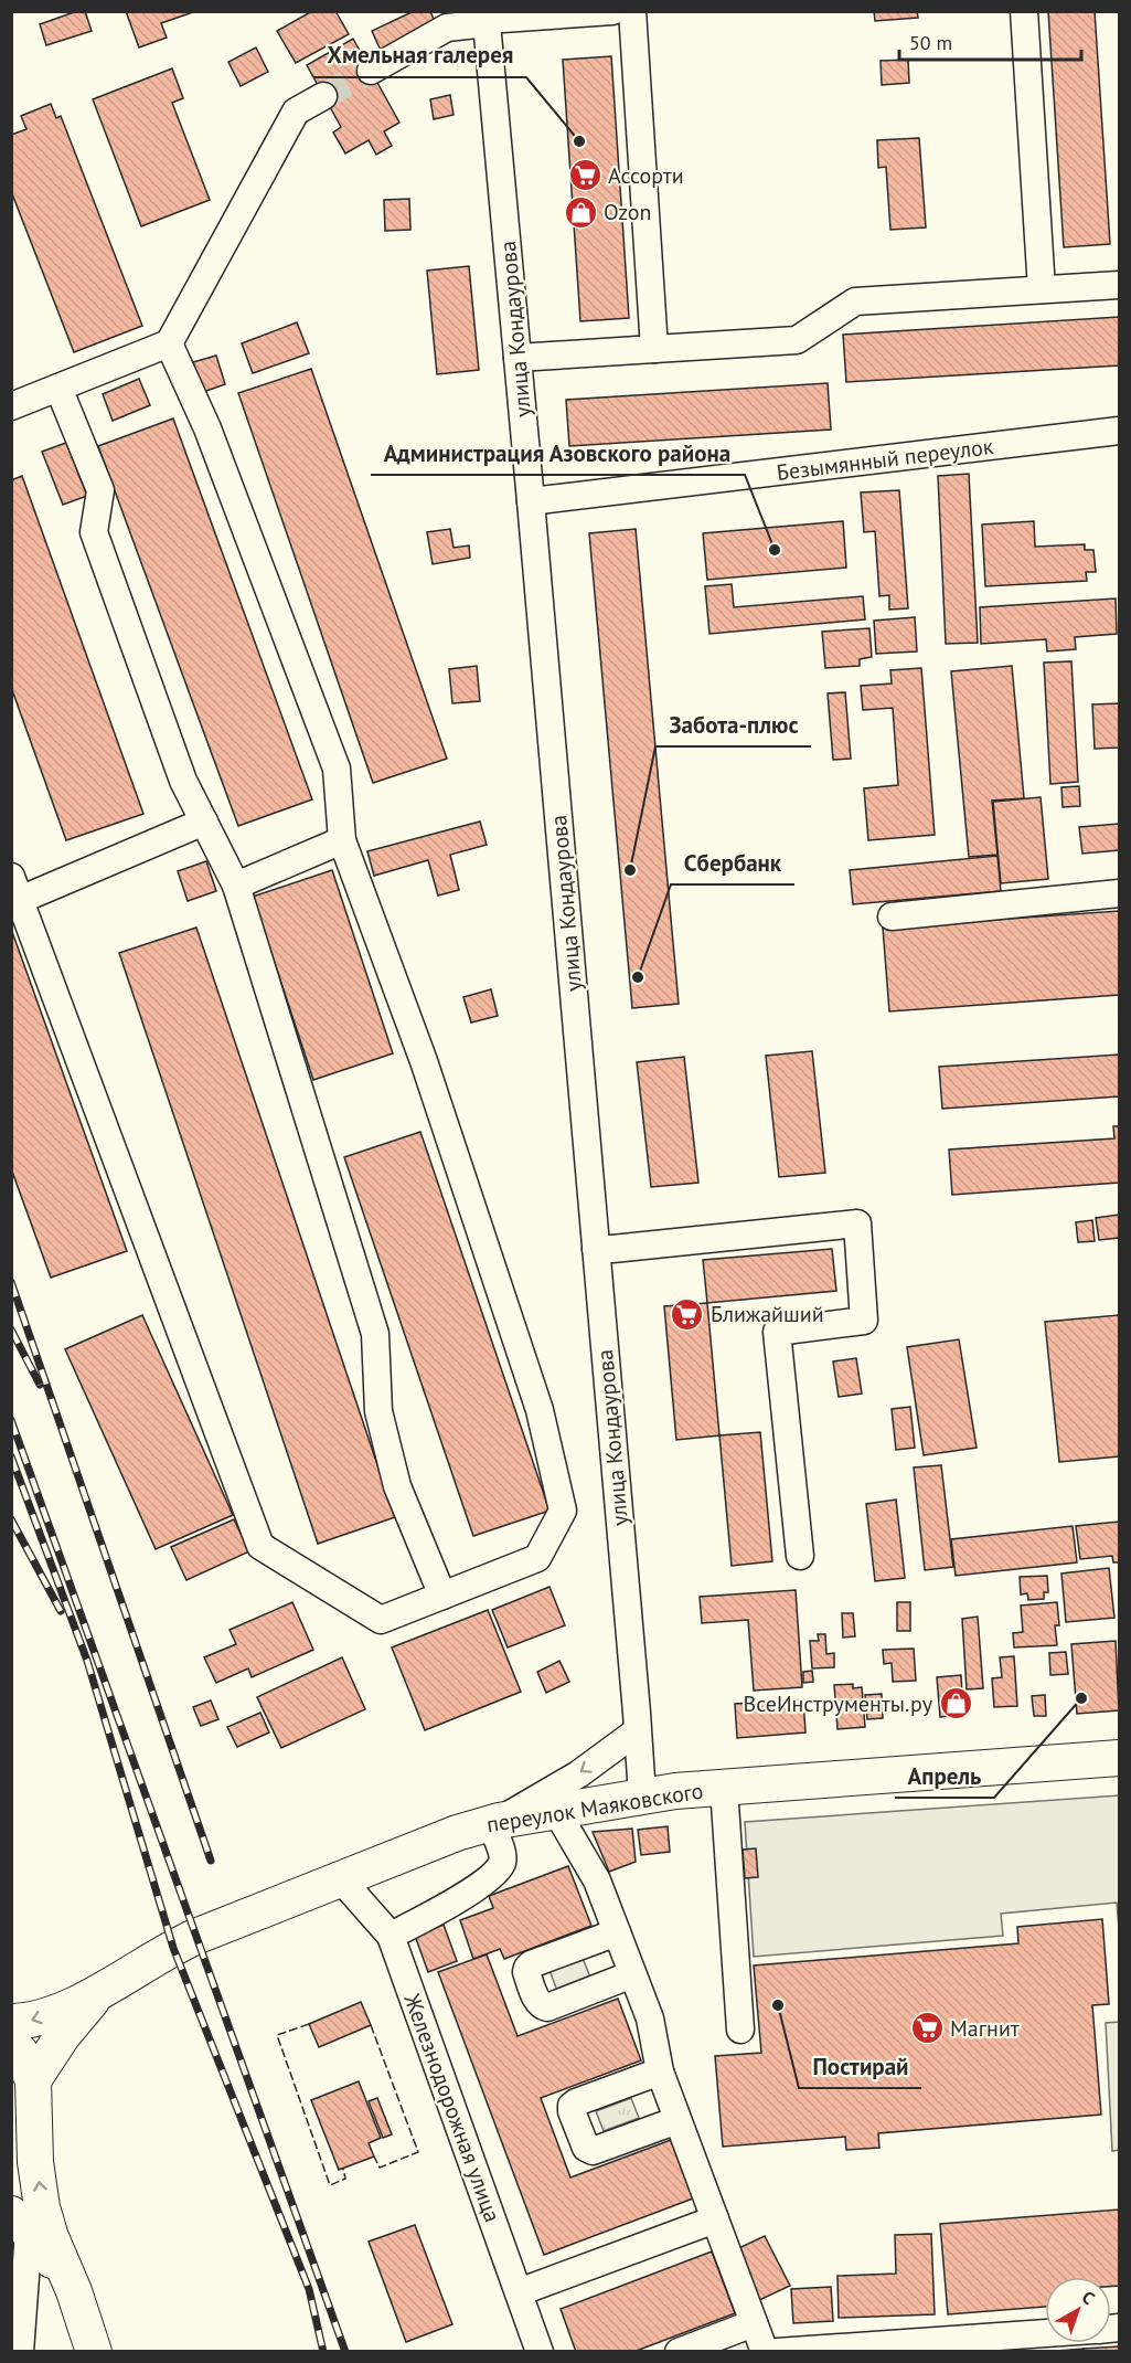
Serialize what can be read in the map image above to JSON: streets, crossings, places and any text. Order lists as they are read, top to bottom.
{
  "streets": {
    "main road": ["переулок Маяковского"],
    "street": ["улица Кондаурова", "Безымянный переулок", "Железнодорожная улица"]
  },
  "crossings": [
    ["улица Кондаурова", "Безымянный переулок"],
    ["улица Кондаурова", "переулок Маяковского"],
    ["переулок Маяковского", "Железнодорожная улица"]
  ],
  "places": {
    "other": [
      "Хмельная галерея",
      "Администрация Азовского района",
      "Забота-плюс",
      "Сбербанк",
      "Апрель",
      "Постирай"
    ],
    "supermarket": ["Ассорти", "Ближайший", "Магнит"],
    "shop": ["Ozon", "ВсеИнструменты.ру"]
  },
  "scale_bar": "50 m",
  "north": "top right"
}
